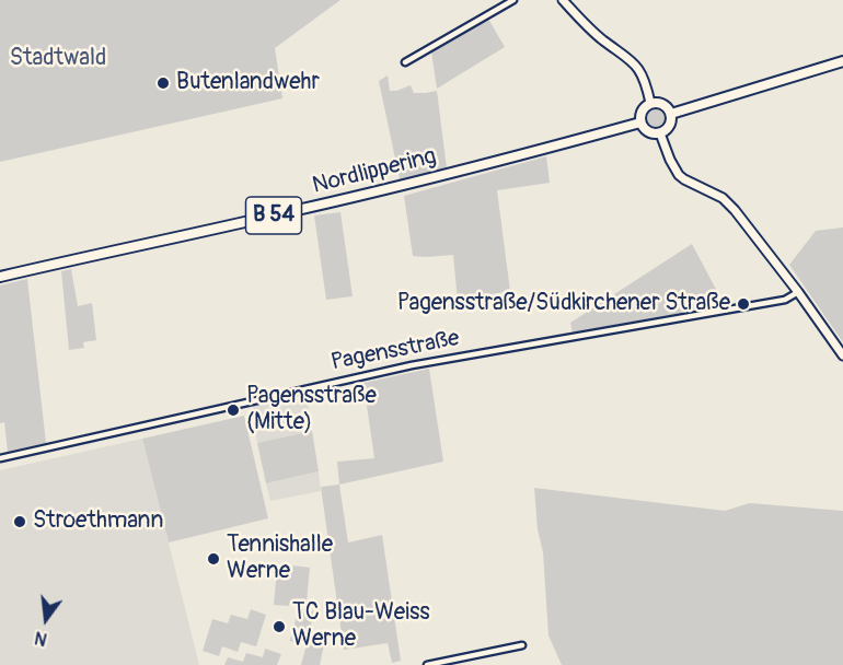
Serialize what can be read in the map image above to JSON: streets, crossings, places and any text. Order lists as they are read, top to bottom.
{
  "streets": {
    "main road": ["Nordlippering", "B 54"],
    "street": ["Pagensstraße"]
  },
  "parks": ["Stadtwald"],
  "places": [
    "Butenlandwehr",
    "Pagensstraße/Südkirchener Straße",
    "Pagensstraße (Mitte)",
    "Stroethmann",
    "Tennishalle Werne",
    "TC Blau-Weiss Werne"
  ],
  "north": "bottom"
}
